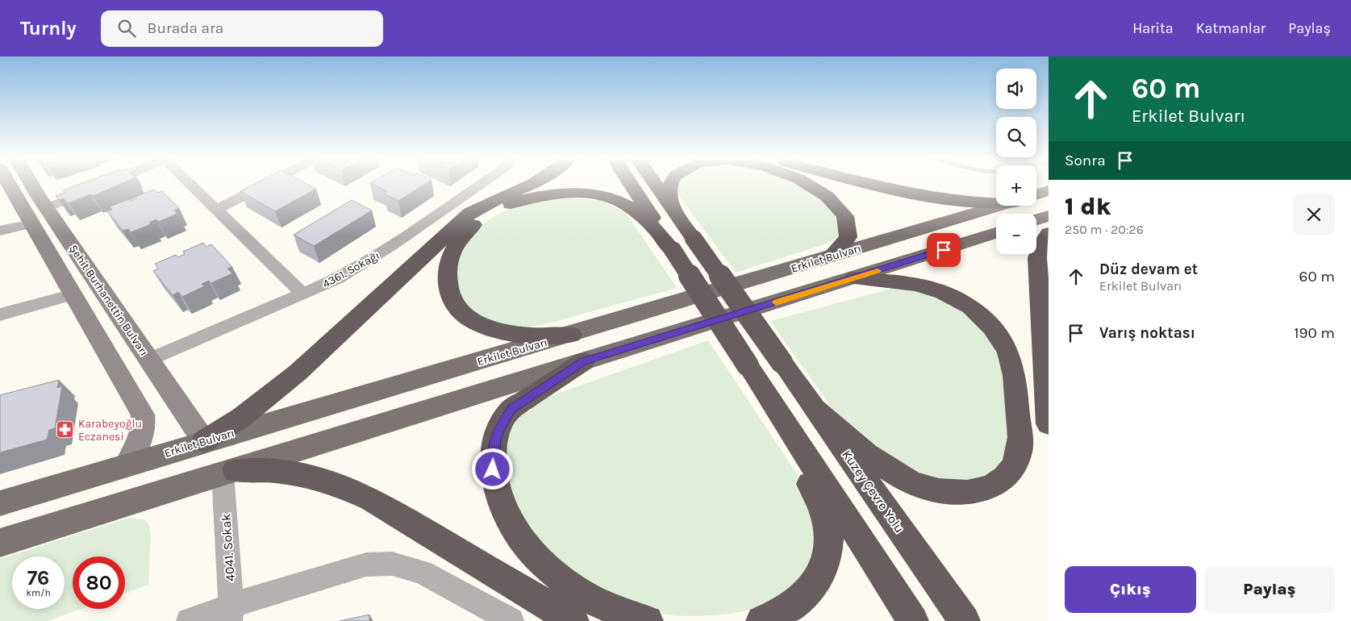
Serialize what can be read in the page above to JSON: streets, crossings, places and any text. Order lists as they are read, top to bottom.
{
  "streets": {
    "highway": ["Kuzey Çevre Yolu"],
    "main road": ["Erkilet Bulvarı"],
    "street": ["4361. Sokağı", "Şehit Burhanettin Bulvarı", "4041. Sokak"]
  },
  "crossings": [
    ["Erkilet Bulvarı", "Şehit Burhanettin Bulvarı"],
    ["4361. Sokağı", "Şehit Burhanettin Bulvarı"]
  ],
  "places": {
    "pharmacy": ["Karabeyoğlu Eczanesi"]
  },
  "page": {
    "header": "Turnly",
    "search": "Burada ara",
    "nav": ["Harita", "Katmanlar", "Paylaş"],
    "turn": ["60 m", "Erkilet Bulvarı"],
    "map_buttons": ["+", "−"],
    "then": "Sonra",
    "heading": ["1 dk", "250 m · 20:26"],
    "list": [
      {
        "name": "Düz devam et",
        "note": "Erkilet Bulvarı",
        "value": "60 m"
      },
      {
        "name": "Varış noktası",
        "value": "190 m"
      }
    ],
    "speed": "76 km/h",
    "limit": "80",
    "buttons": ["Çıkış", "Paylaş"]
  }
}
